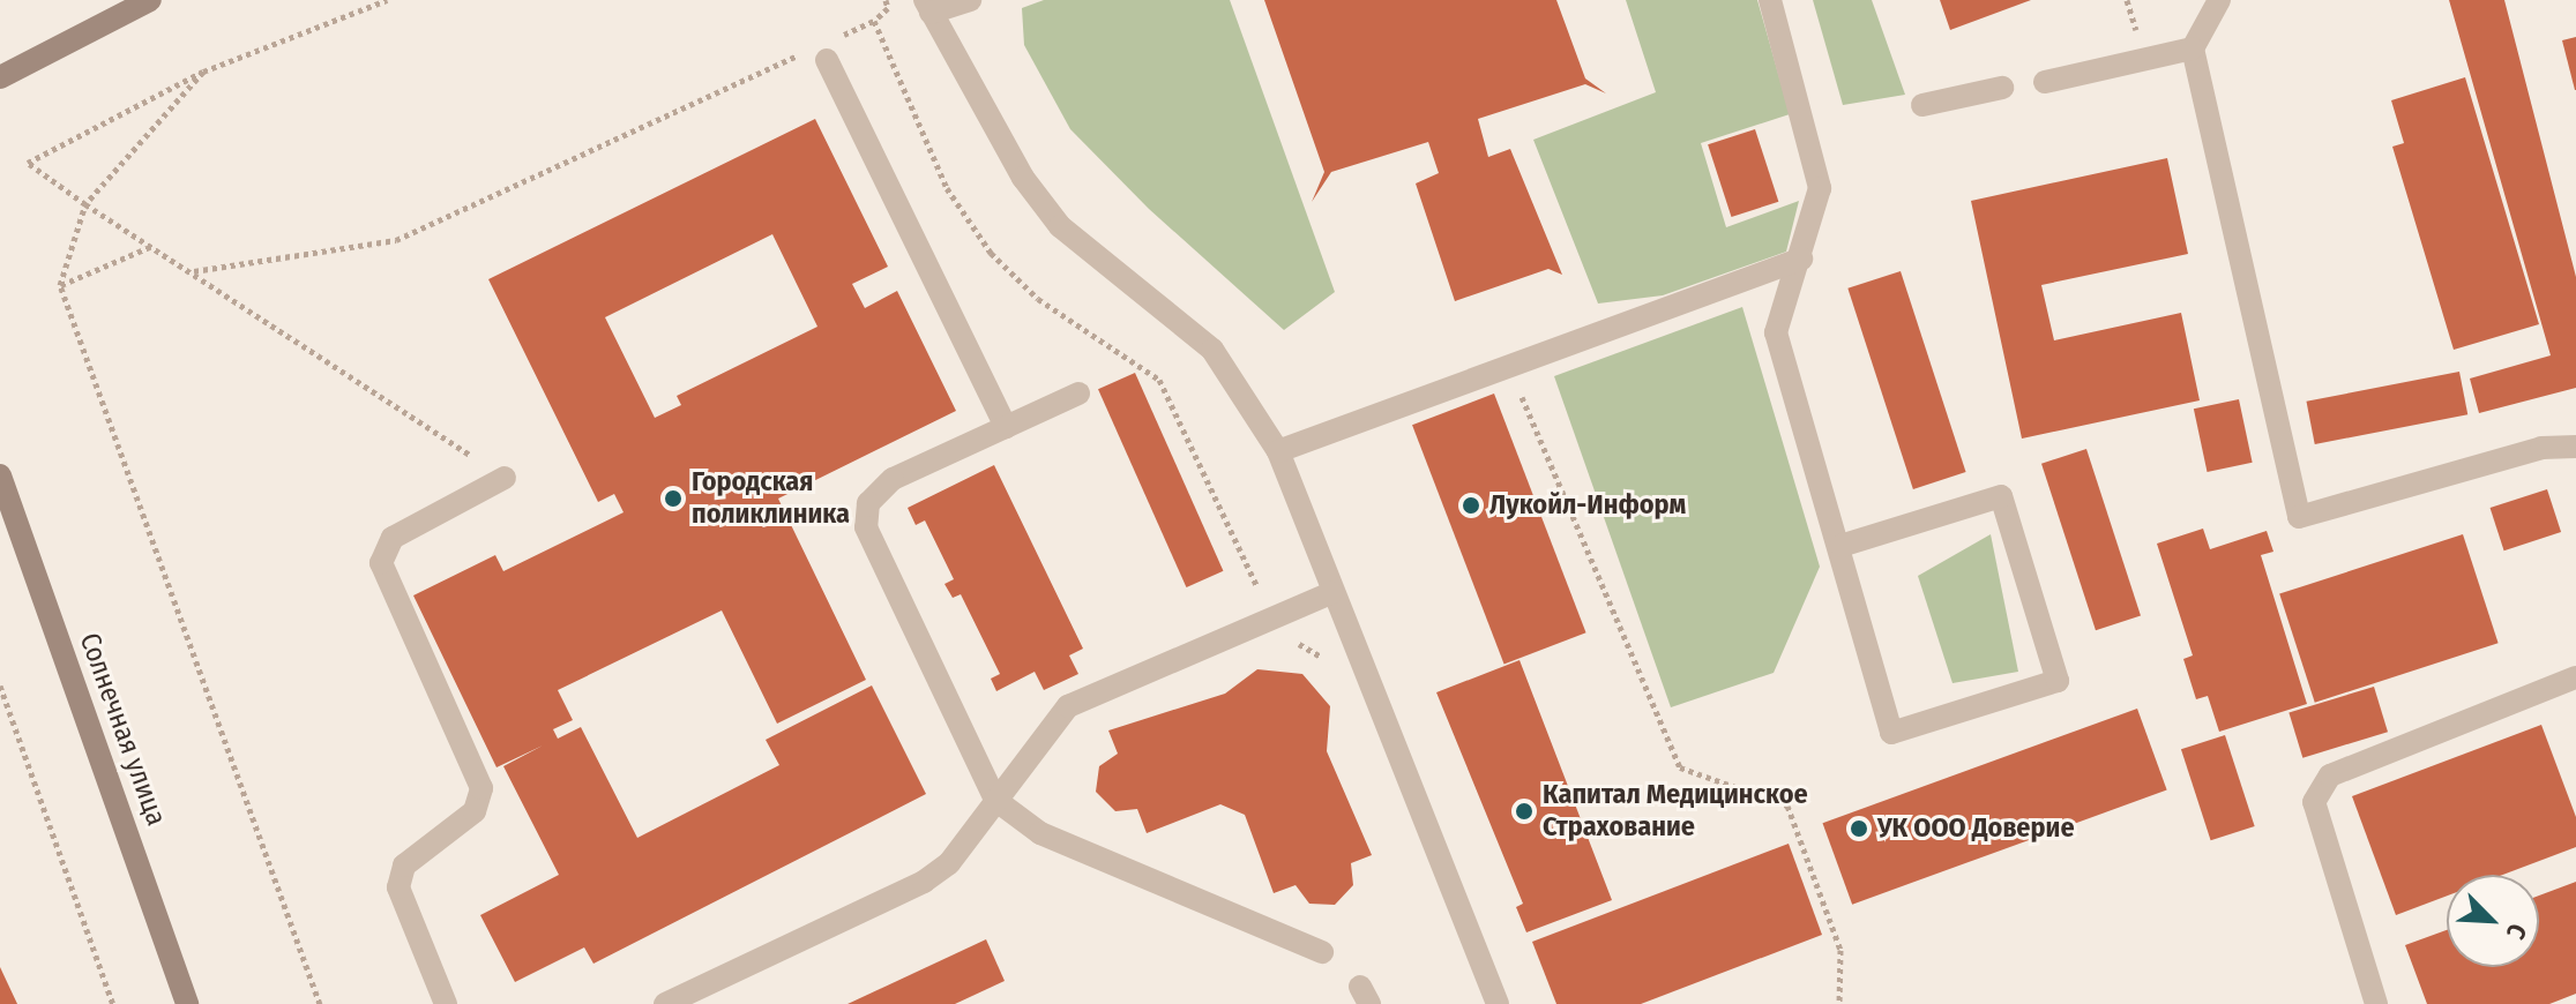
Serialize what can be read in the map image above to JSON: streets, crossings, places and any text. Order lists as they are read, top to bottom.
{
  "streets": {
    "street": ["Солнечная улица"]
  },
  "places": [
    "Городская поликлиника",
    "Лукойл-Информ",
    "Капитал Медицинское Страхование",
    "УК ООО Доверие"
  ],
  "north": "bottom right"
}
